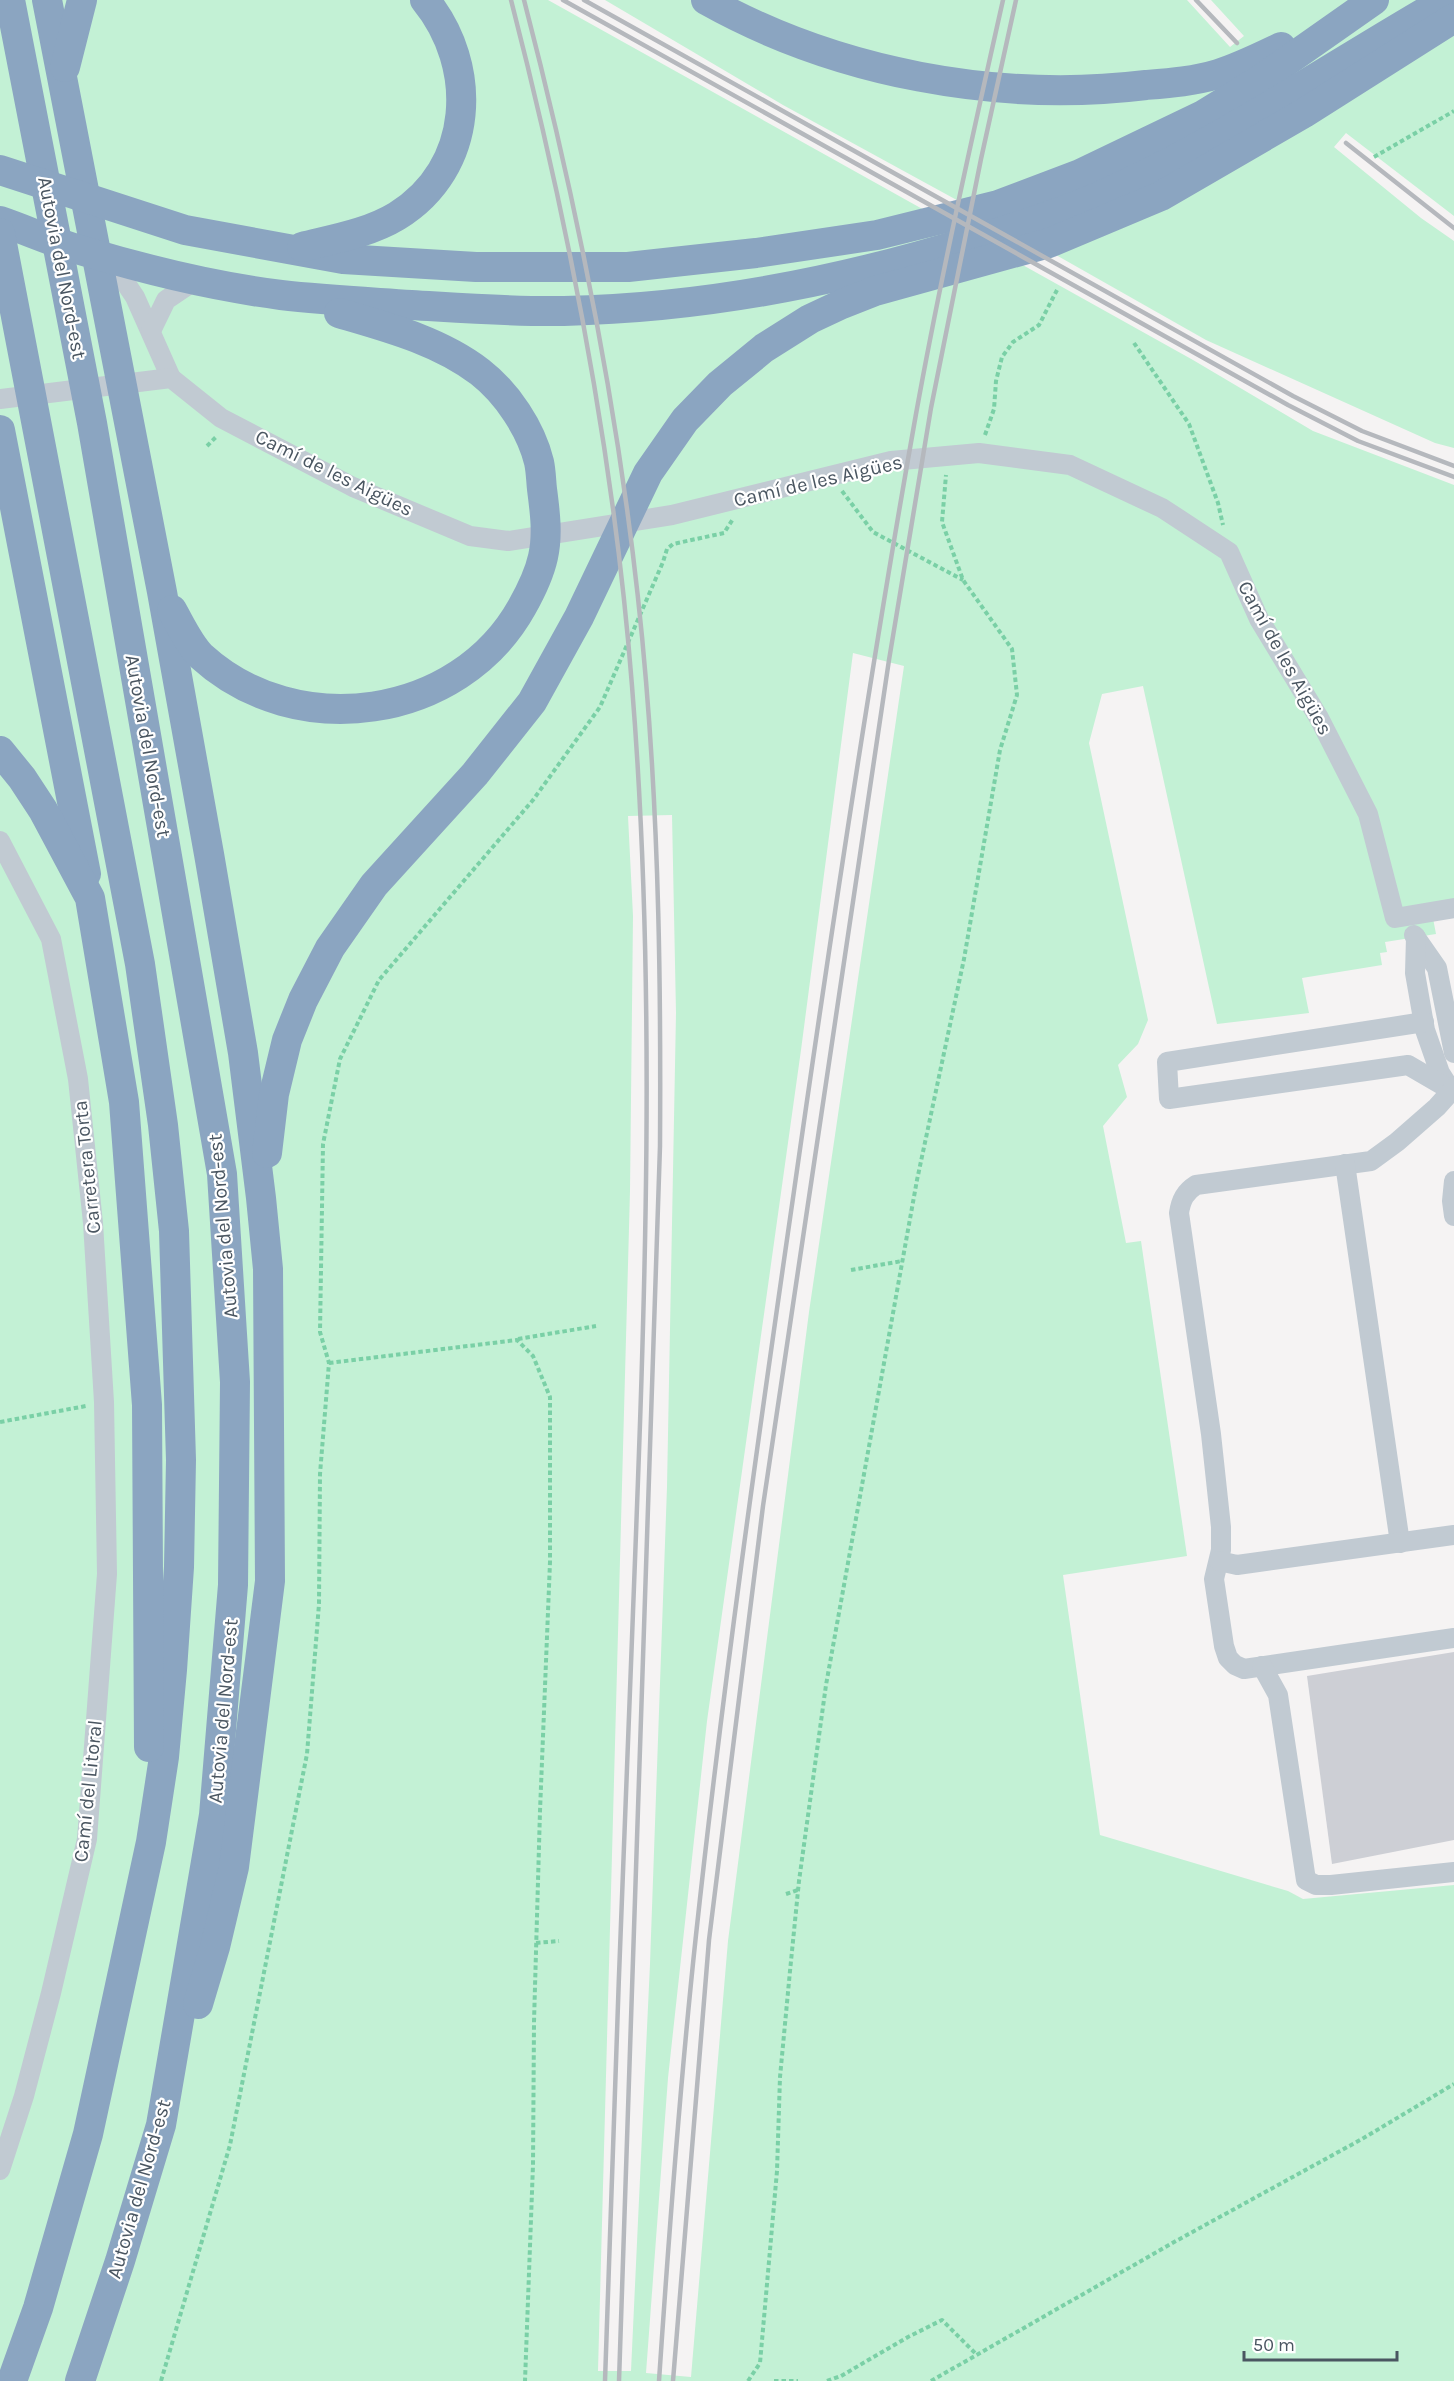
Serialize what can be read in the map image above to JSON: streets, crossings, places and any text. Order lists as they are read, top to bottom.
{
  "streets": {
    "highway": ["Autovia del Nord-est"],
    "street": ["Camí de les Aigües", "Carretera Torta", "Camí del Litoral"]
  },
  "crossings": [
    ["Carretera Torta", "Camí del Litoral"]
  ],
  "scale_bar": "50 m"
}
